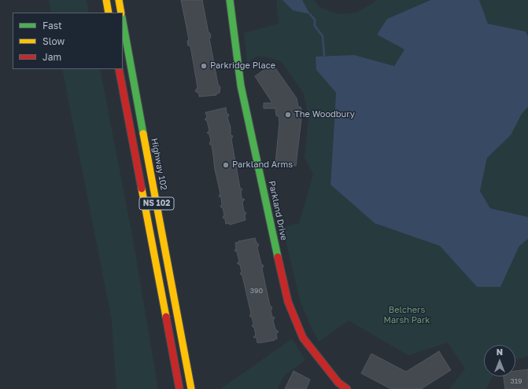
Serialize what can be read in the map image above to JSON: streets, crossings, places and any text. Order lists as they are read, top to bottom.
{
  "streets": {
    "main road": ["Highway 102", "NS 102", "Parkland Drive"]
  },
  "parks": ["Belchers Marsh Park"],
  "places": ["Parkridge Place", "The Woodbury", "Parkland Arms"],
  "house_numbers": ["390", "319"],
  "legend": ["Fast", "Slow", "Jam"],
  "north": "top"
}
